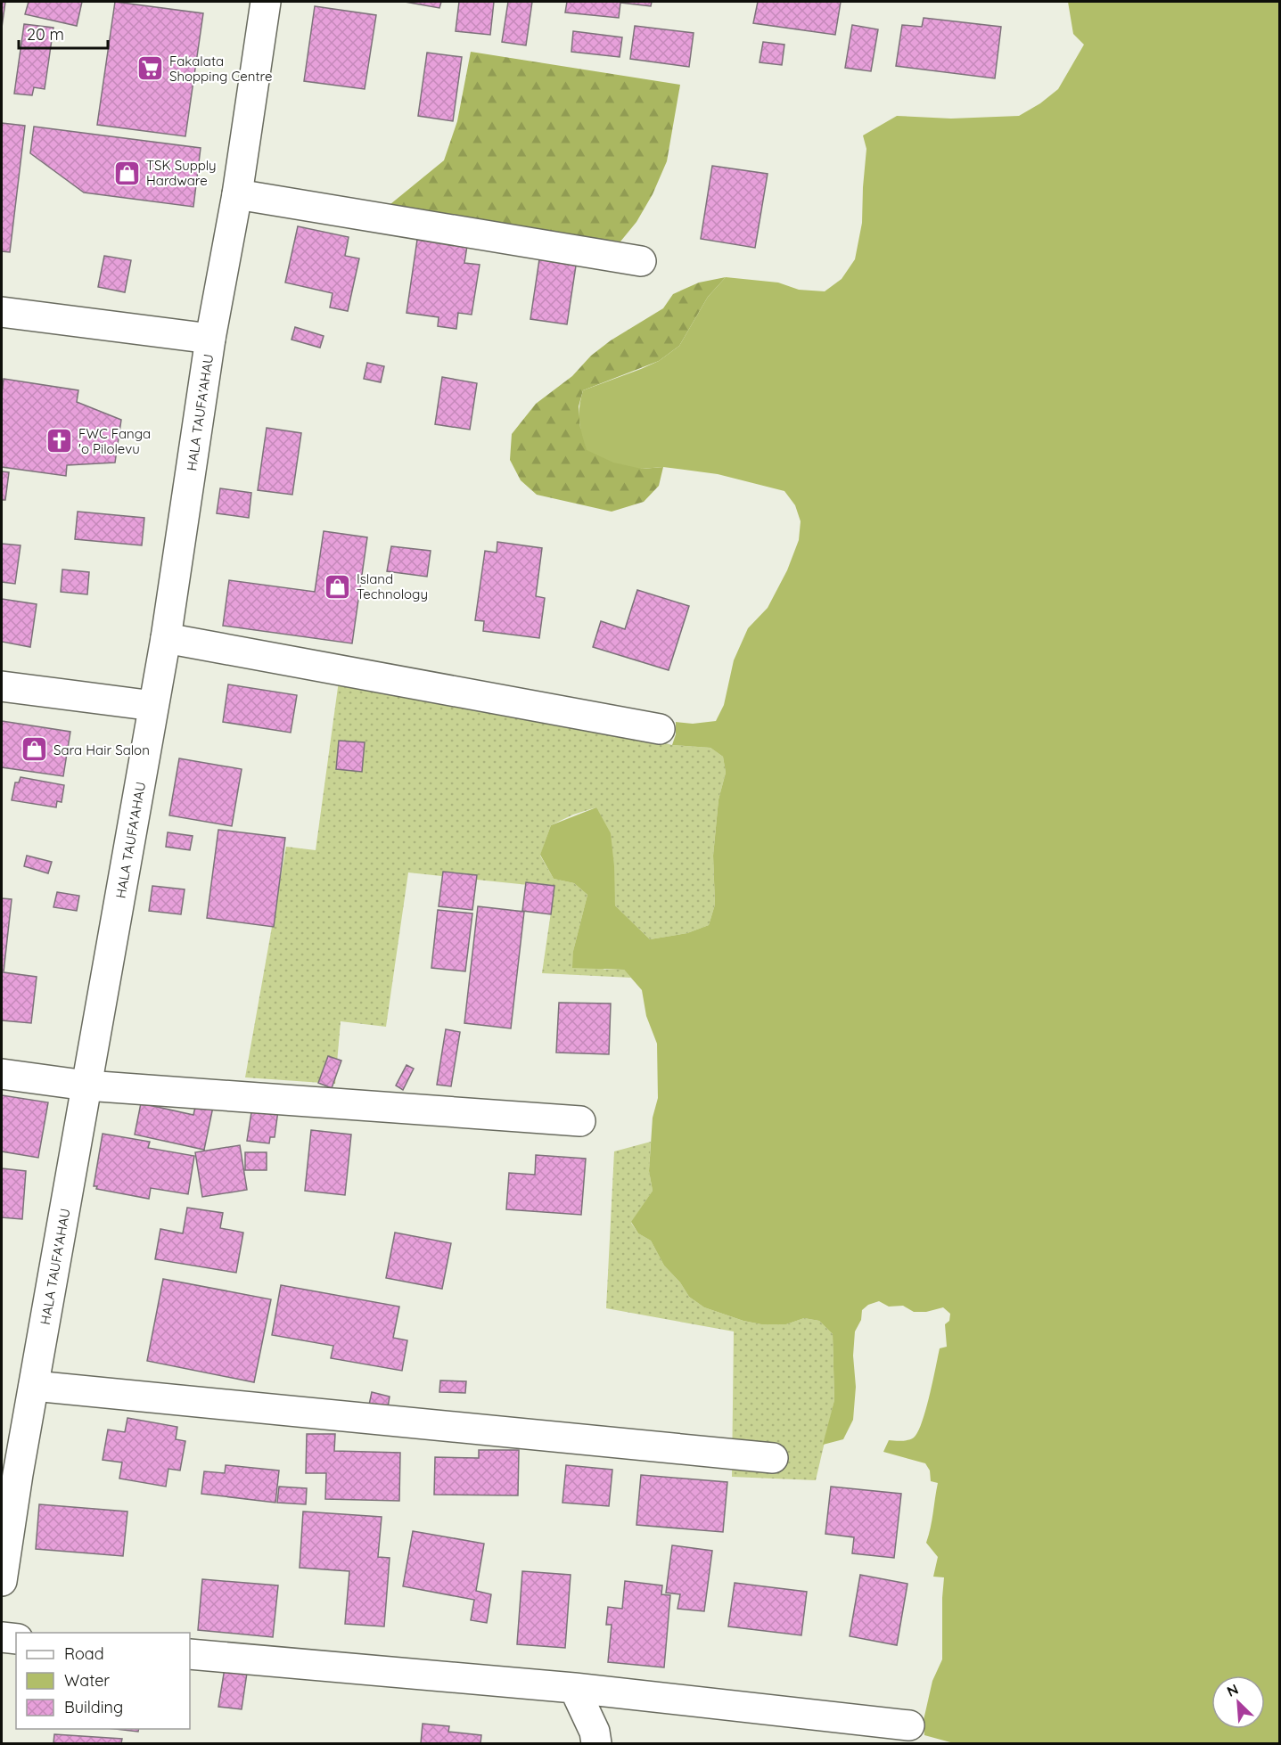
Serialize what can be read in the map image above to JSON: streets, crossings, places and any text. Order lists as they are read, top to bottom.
{
  "streets": {
    "street": ["HALA TAUFA'AHAU"]
  },
  "places": {
    "supermarket": ["Fakalata Shopping Centre"],
    "shop": ["TSK Supply Hardware", "Island Technology", "Sara Hair Salon"],
    "church": ["FWC Fanga 'o Pilolevu"]
  },
  "legend": ["Road", "Water", "Building"],
  "scale_bar": "20 m",
  "north": "top left"
}
